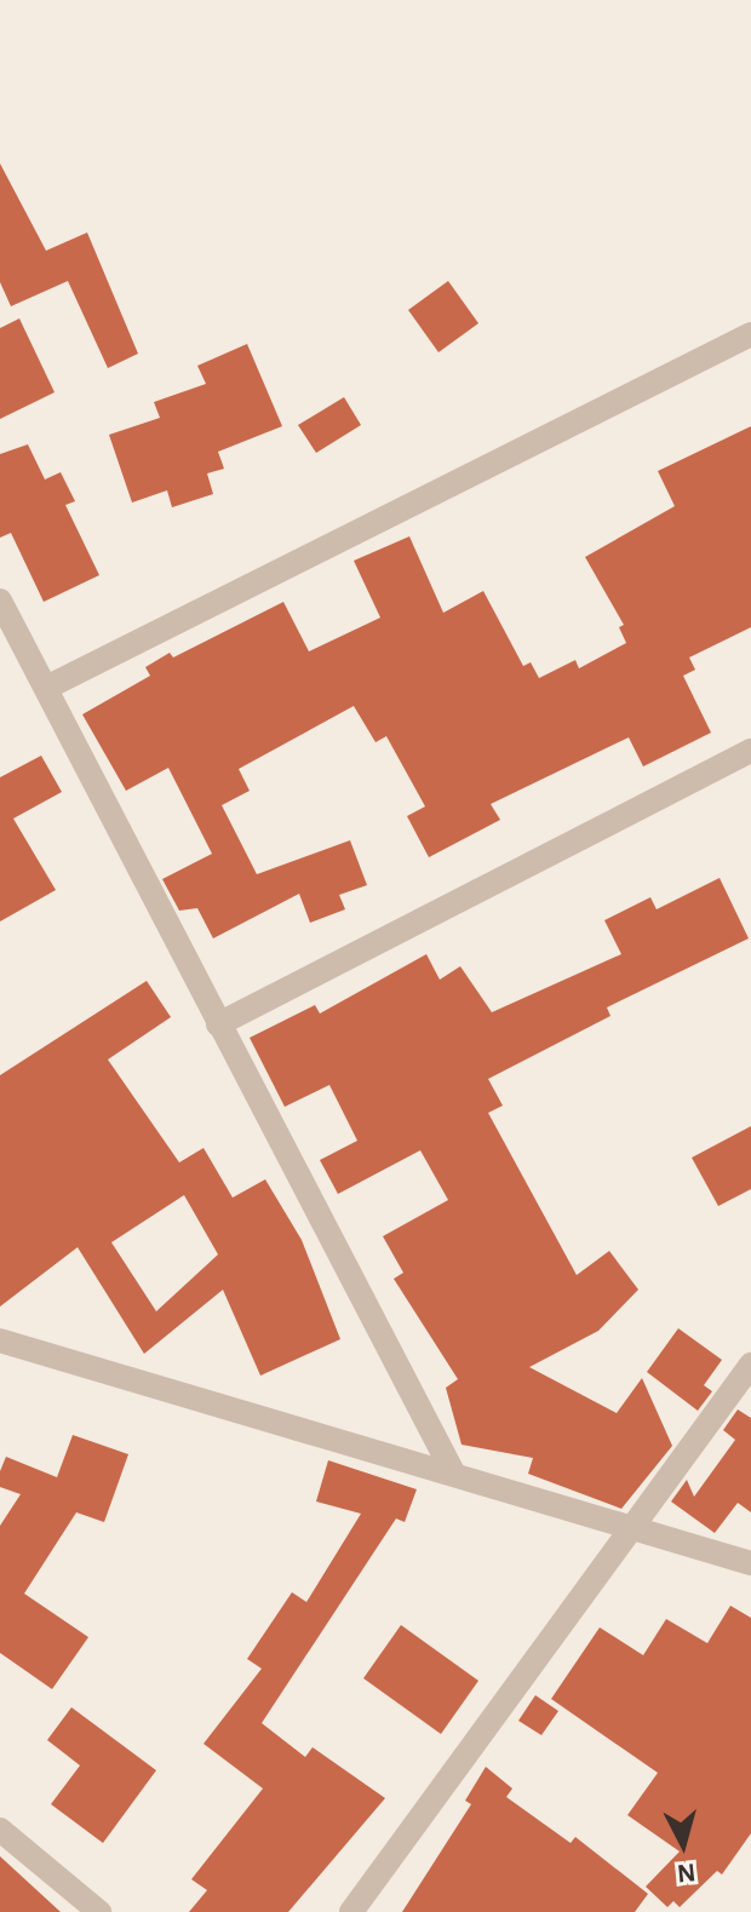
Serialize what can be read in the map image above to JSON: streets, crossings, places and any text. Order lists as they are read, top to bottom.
{
  "north": "bottom"
}
